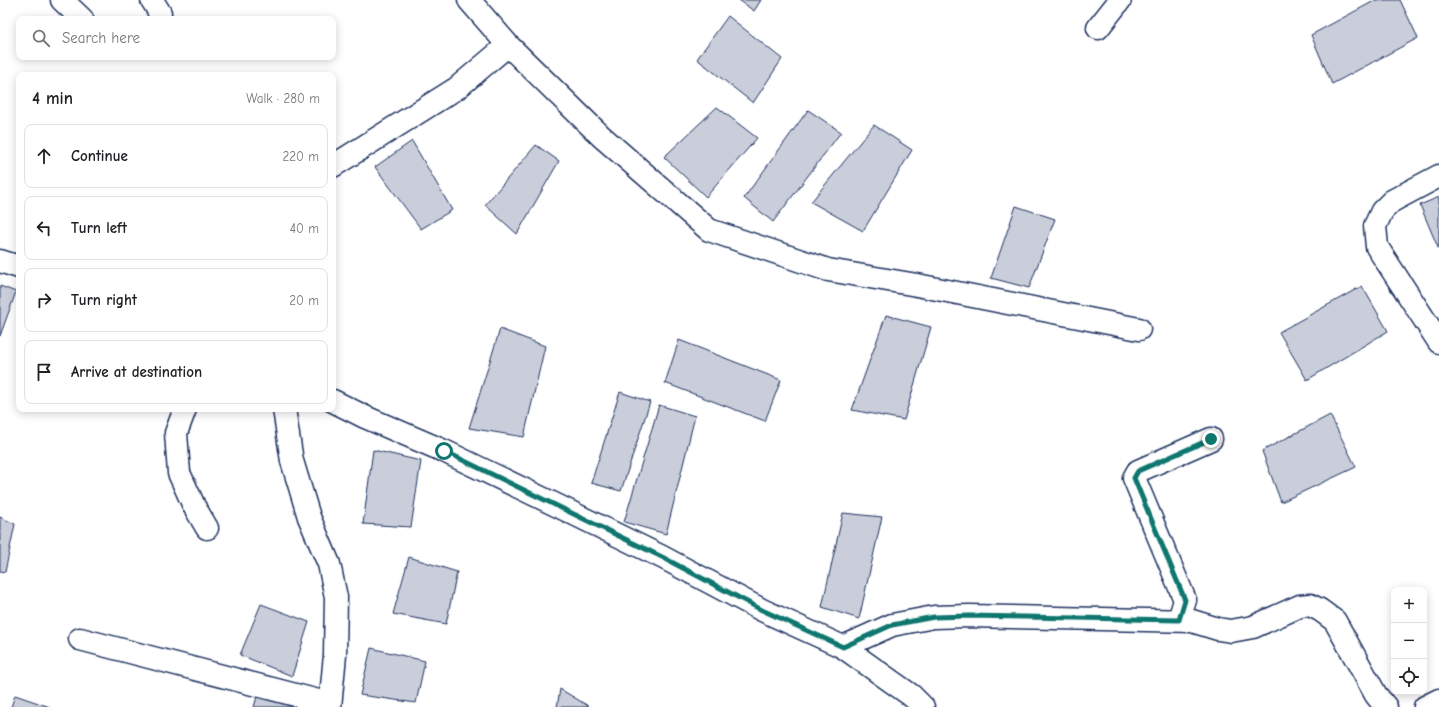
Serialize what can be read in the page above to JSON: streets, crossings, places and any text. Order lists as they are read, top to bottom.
{
  "page": {
    "search": "Search here",
    "heading": ["4 min", "Walk · 280 m"],
    "list": [
      ["Continue", "220 m"],
      ["Turn left", "40 m"],
      ["Turn right", "20 m"],
      "Arrive at destination"
    ],
    "map_buttons": ["+", "−"]
  }
}
